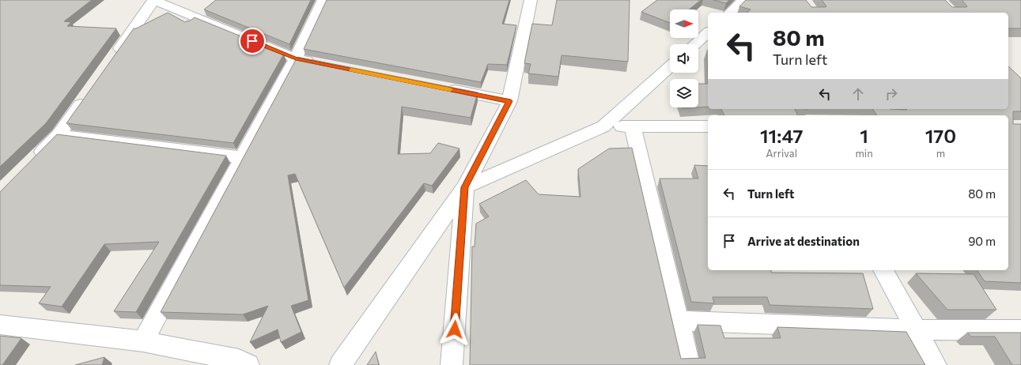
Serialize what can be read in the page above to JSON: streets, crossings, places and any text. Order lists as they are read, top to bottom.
{
  "north": "right",
  "page": {
    "turn": ["80 m", "Turn left"],
    "eta": [
      "11:47",
      "Arrival",
      "1",
      "min",
      "170",
      "m"
    ],
    "list": [
      {
        "name": "Turn left",
        "value": "80 m"
      },
      {
        "name": "Arrive at destination",
        "value": "90 m"
      }
    ]
  }
}
